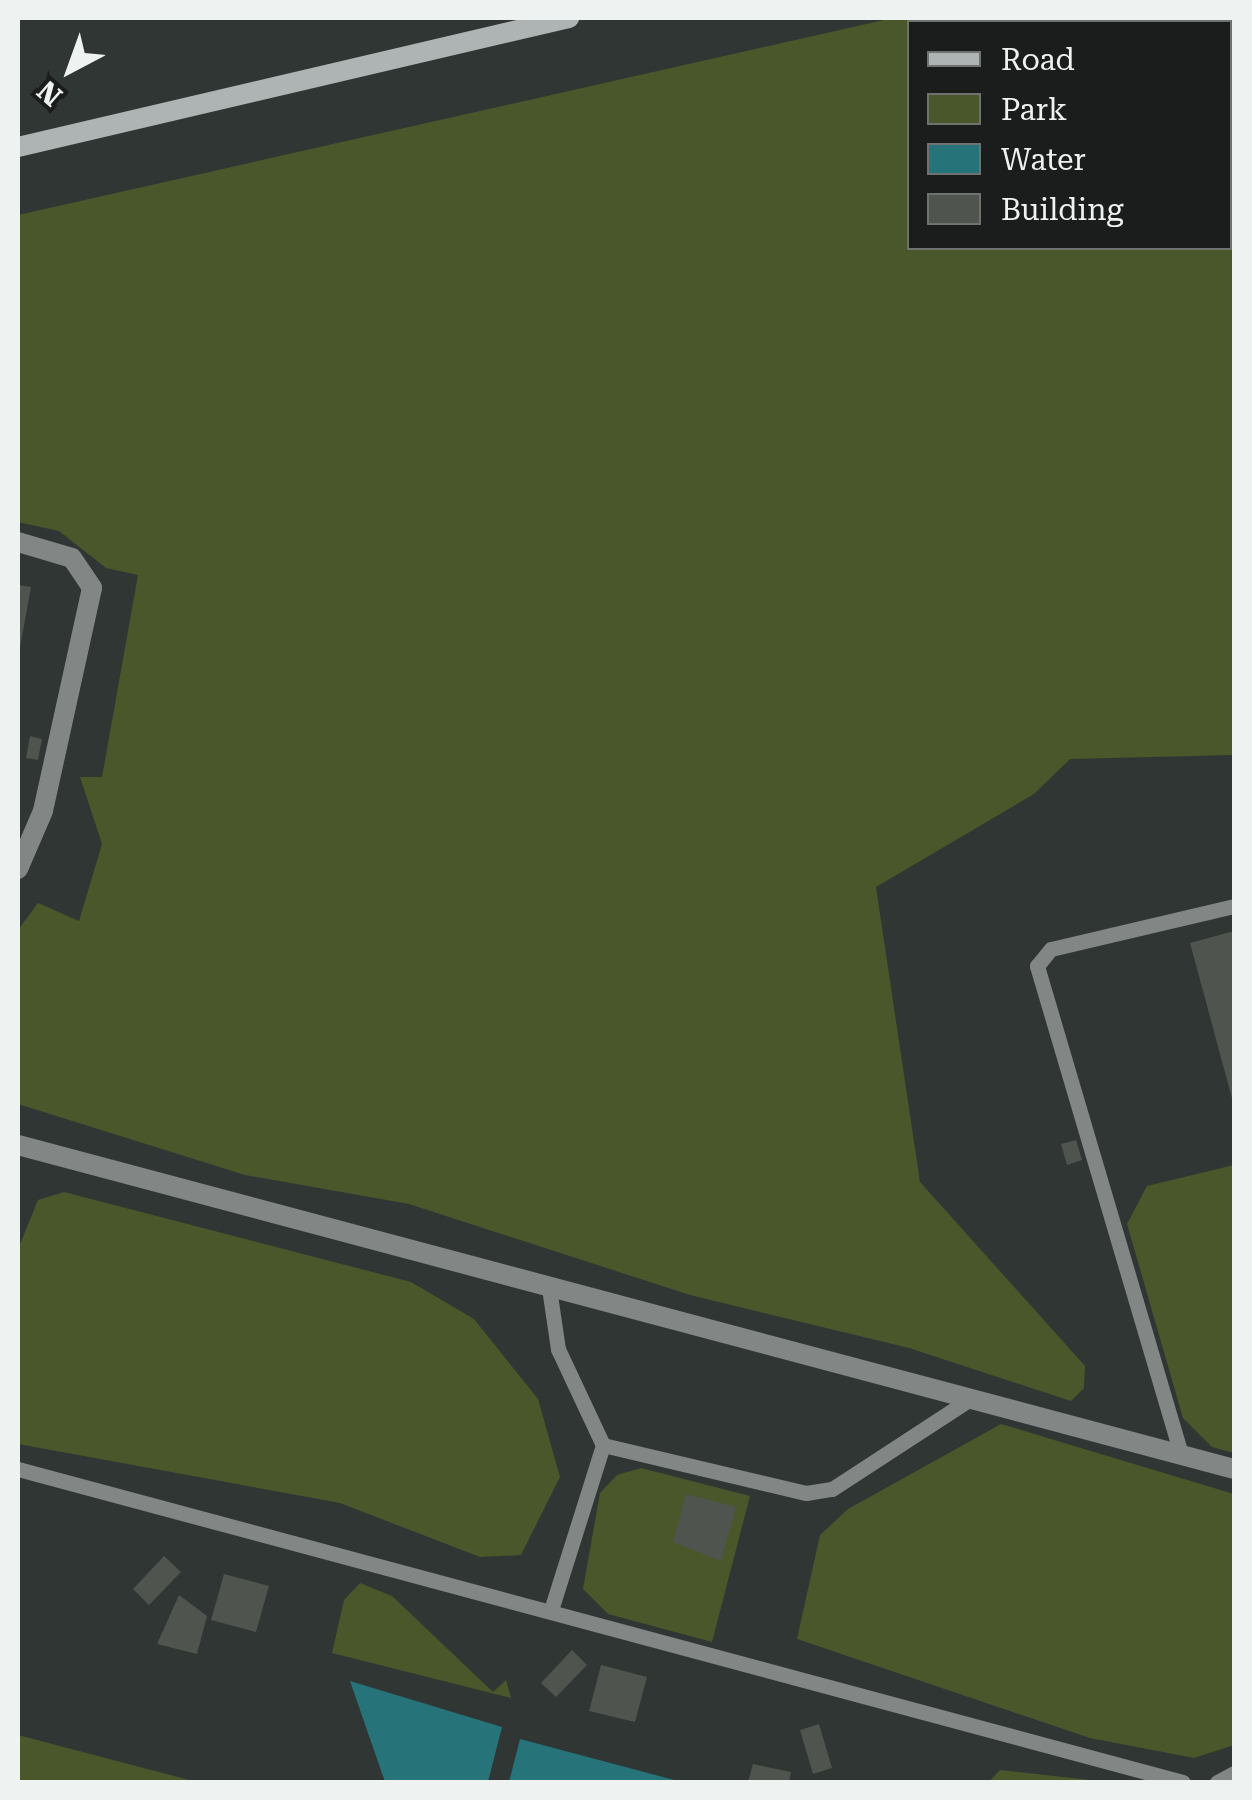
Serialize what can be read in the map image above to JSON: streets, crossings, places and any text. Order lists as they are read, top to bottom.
{
  "legend": [
    "Road",
    "Park",
    "Water",
    "Building"
  ],
  "north": "bottom left"
}
